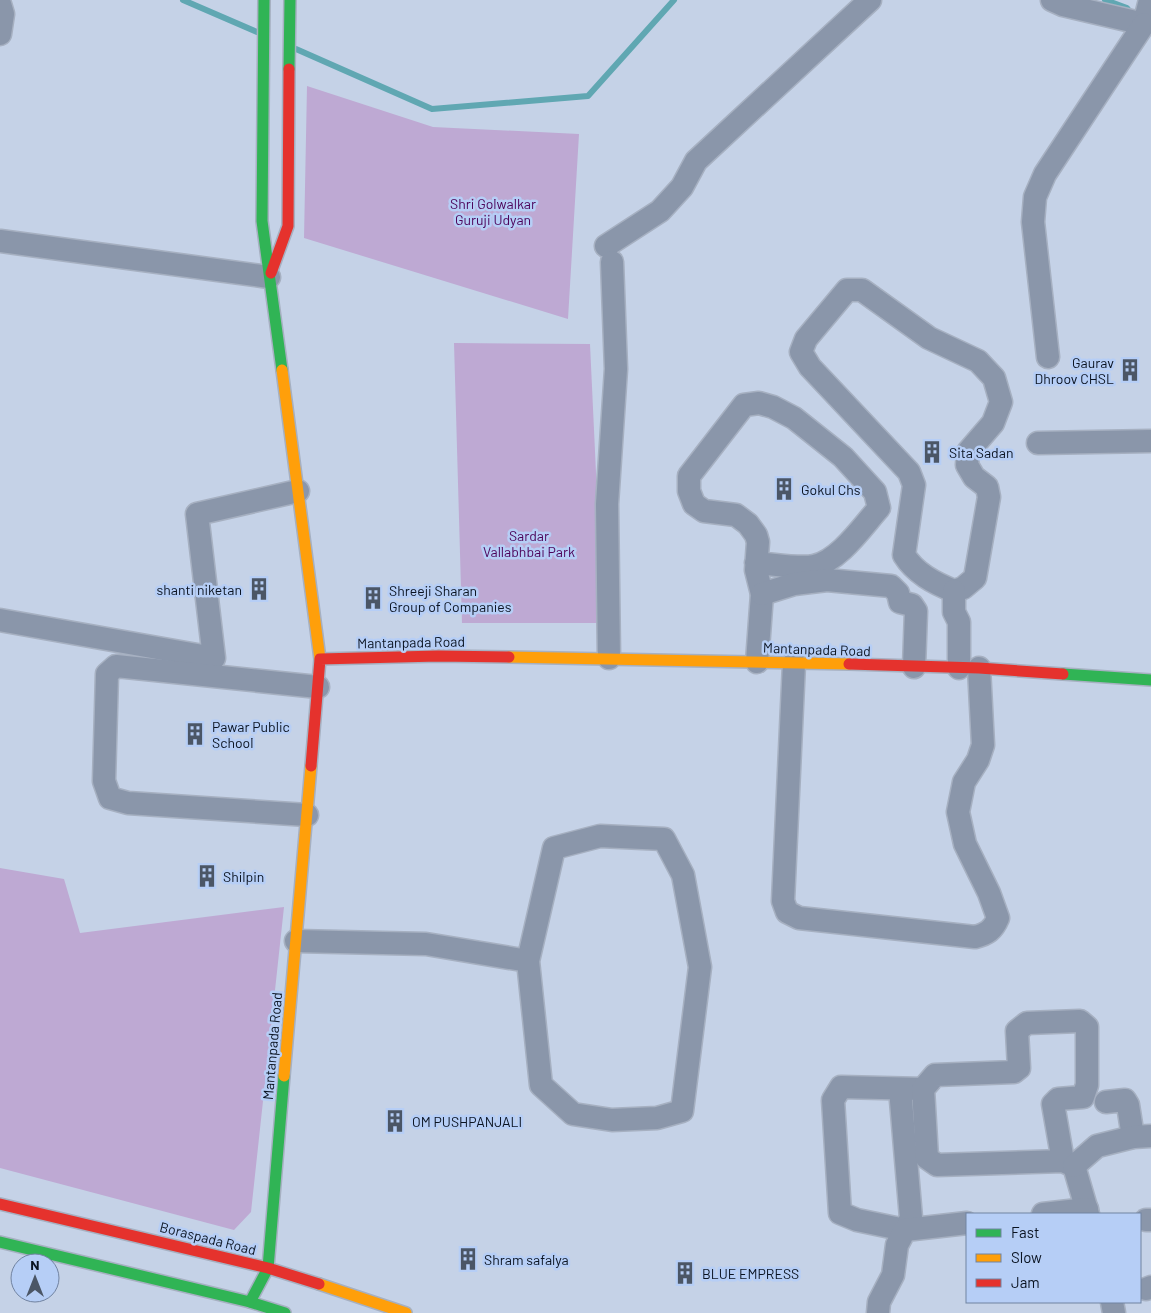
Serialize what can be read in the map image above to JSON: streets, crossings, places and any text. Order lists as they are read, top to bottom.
{
  "streets": {
    "street": ["Mantanpada Road", "Boraspada Road"]
  },
  "crossings": [
    ["Mantanpada Road", "Boraspada Road"]
  ],
  "parks": ["Shri Golwalkar Guruji Udyan", "Sardar Vallabhbai Park"],
  "places": {
    "building": [
      "Gaurav Dhroov CHSL",
      "Sita Sadan",
      "Gokul Chs",
      "shanti niketan",
      "Shreeji Sharan Group of Companies",
      "Pawar Public School",
      "Shilpin",
      "OM PUSHPANJALI",
      "Shram safalya",
      "BLUE EMPRESS"
    ]
  },
  "legend": ["Fast", "Slow", "Jam"],
  "north": "top"
}
